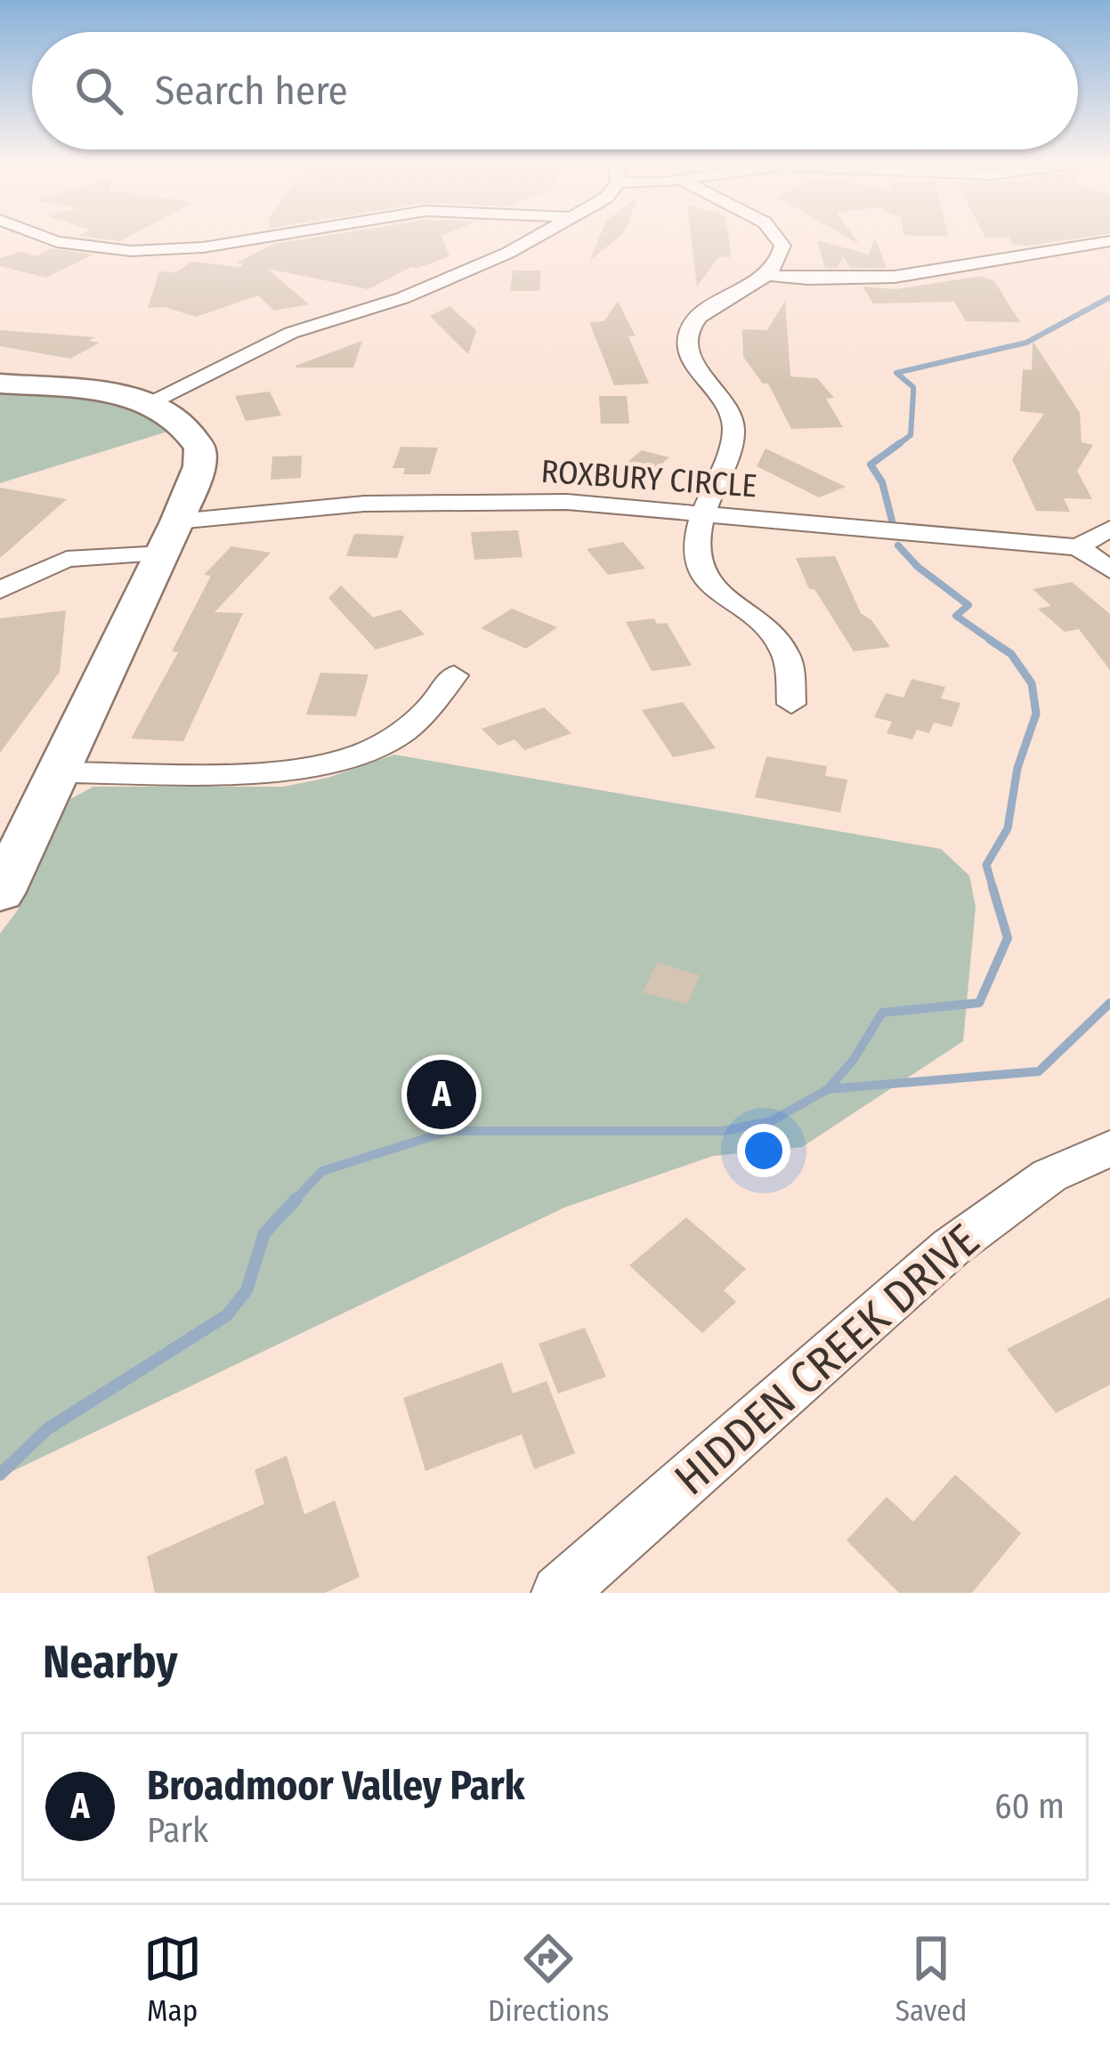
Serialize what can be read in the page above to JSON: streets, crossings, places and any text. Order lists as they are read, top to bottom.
{
  "streets": {
    "street": ["ROXBURY CIRCLE", "HIDDEN CREEK DRIVE"]
  },
  "page": {
    "search": "Search here",
    "pins": "A",
    "heading": "Nearby",
    "list": [
      {
        "mark": "A",
        "name": "Broadmoor Valley Park",
        "note": "Park",
        "value": "60 m"
      }
    ],
    "nav": ["Map", "Directions", "Saved"]
  }
}
